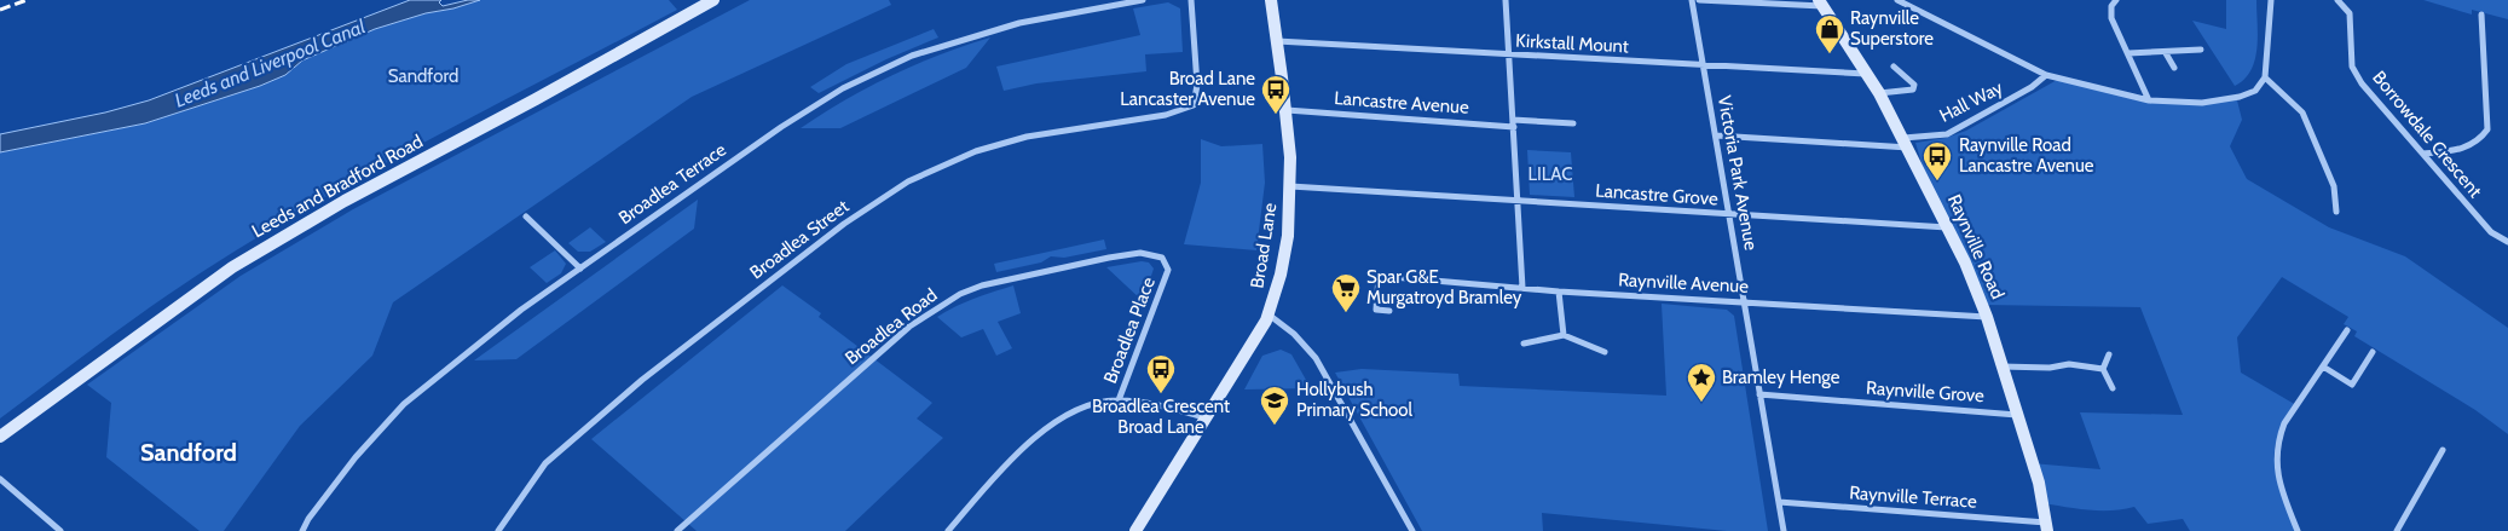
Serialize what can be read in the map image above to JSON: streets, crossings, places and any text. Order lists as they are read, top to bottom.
{
  "streets": {
    "street": [
      "Kirkstall Mount",
      "Hall Way",
      "Lancastre Avenue",
      "Borrowdale Crescent",
      "Victoria Park Avenue",
      "Broadlea Terrace",
      "Leeds and Bradford Road",
      "Lancastre Grove",
      "Broadlea Street",
      "Broad Lane",
      "Raynville Road",
      "Raynville Avenue",
      "Broadlea Road",
      "Broadlea Place",
      "Raynville Grove",
      "Raynville Terrace"
    ]
  },
  "crossings": [
    ["Kirkstall Mount", "Victoria Park Avenue"],
    ["Kirkstall Mount", "Broad Lane"],
    ["Kirkstall Mount", "Raynville Road"],
    ["Hall Way", "Raynville Road"],
    ["Lancastre Avenue", "Broad Lane"],
    ["Victoria Park Avenue", "Lancastre Grove"],
    ["Victoria Park Avenue", "Raynville Avenue"],
    ["Victoria Park Avenue", "Raynville Grove"],
    ["Victoria Park Avenue", "Raynville Terrace"],
    ["Lancastre Grove", "Broad Lane"],
    ["Lancastre Grove", "Raynville Road"],
    ["Raynville Road", "Raynville Avenue"],
    ["Raynville Road", "Raynville Grove"],
    ["Raynville Road", "Raynville Terrace"],
    ["Broadlea Road", "Broadlea Place"]
  ],
  "districts": ["Sandford"],
  "water": ["Leeds and Liverpool Canal"],
  "parks": ["Sandford", "LILAC"],
  "places": {
    "shop": ["Raynville Superstore"],
    "bus stop": ["Broad Lane Lancaster Avenue", "Raynville Road Lancastre Avenue", "Broadlea Crescent Broad Lane"],
    "supermarket": ["Spar G&E Murgatroyd Bramley"],
    "place": ["Bramley Henge"],
    "school or university": ["Hollybush Primary School"]
  }
}
